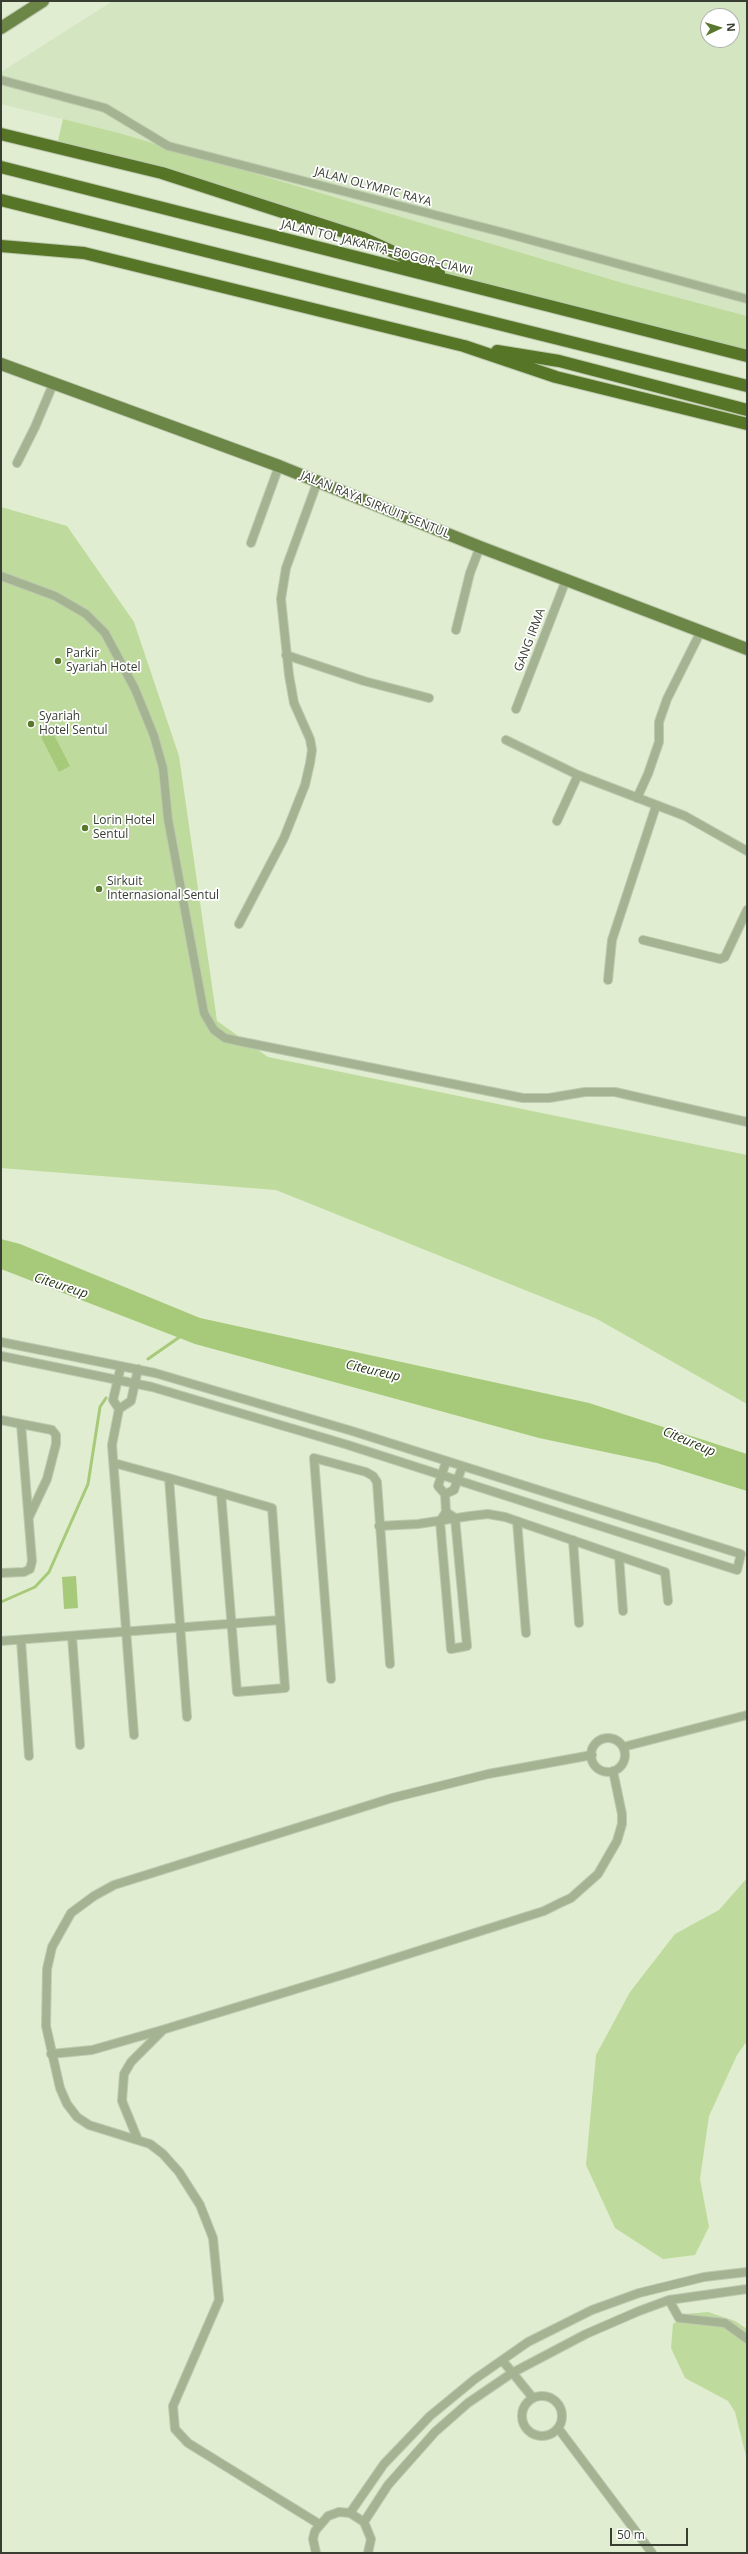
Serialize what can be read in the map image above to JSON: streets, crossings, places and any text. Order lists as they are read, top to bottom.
{
  "streets": {
    "highway": ["JALAN TOL JAKARTA–BOGOR–CIAWI"],
    "main road": ["JALAN RAYA SIRKUIT SENTUL"],
    "street": ["JALAN OLYMPIC RAYA", "GANG IRMA"]
  },
  "crossings": [
    ["JALAN RAYA SIRKUIT SENTUL", "GANG IRMA"]
  ],
  "water": ["Citeureup"],
  "places": [
    "Parkir Syariah Hotel",
    "Syariah Hotel Sentul",
    "Lorin Hotel Sentul",
    "Sirkuit Internasional Sentul"
  ],
  "scale_bar": "50 m",
  "north": "right"
}
